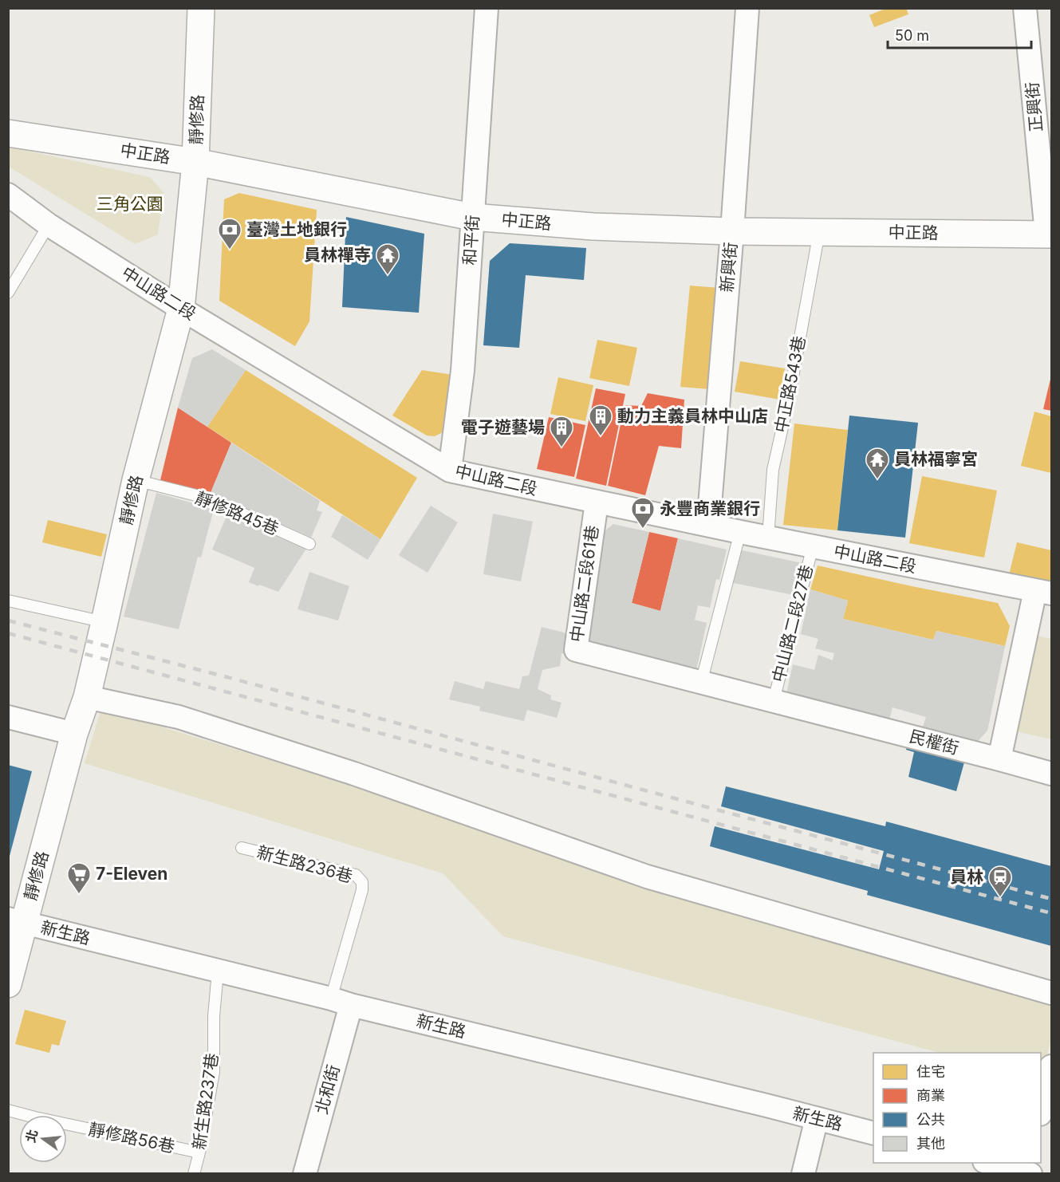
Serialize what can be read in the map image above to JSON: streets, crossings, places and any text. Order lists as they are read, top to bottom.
{
  "streets": {
    "street": [
      "正興街",
      "靜修路",
      "中正路",
      "和平街",
      "新興街",
      "中山路二段",
      "中山路二段61巷",
      "民權街",
      "新生路",
      "北和街"
    ],
    "lane": [
      "中正路543巷",
      "靜修路45巷",
      "中山路二段27巷",
      "新生路236巷",
      "新生路237巷",
      "靜修路56巷"
    ]
  },
  "crossings": [
    ["正興街", "中正路"],
    ["靜修路", "中正路"],
    ["靜修路", "中山路二段"],
    ["靜修路", "靜修路45巷"],
    ["靜修路", "新生路"],
    ["中正路", "和平街"],
    ["中正路", "新興街"],
    ["中正路", "中正路543巷"],
    ["和平街", "中山路二段"],
    ["新興街", "中山路二段"],
    ["中山路二段", "中正路543巷"],
    ["中山路二段", "中山路二段61巷"],
    ["中山路二段", "中山路二段27巷"],
    ["中山路二段61巷", "民權街"],
    ["中山路二段27巷", "民權街"],
    ["新生路236巷", "新生路"],
    ["新生路236巷", "北和街"],
    ["新生路", "北和街"],
    ["新生路", "新生路237巷"],
    ["新生路237巷", "靜修路56巷"]
  ],
  "parks": ["三角公園"],
  "places": {
    "bank": ["臺灣土地銀行", "永豐商業銀行"],
    "temple": ["員林禪寺", "員林福寧宮"],
    "building": ["動力主義員林中山店", "電子遊藝場"],
    "supermarket": ["7-Eleven"],
    "station": ["員林"]
  },
  "legend": [
    "住宅",
    "商業",
    "公共",
    "其他"
  ],
  "scale_bar": "50 m",
  "north": "left"
}
